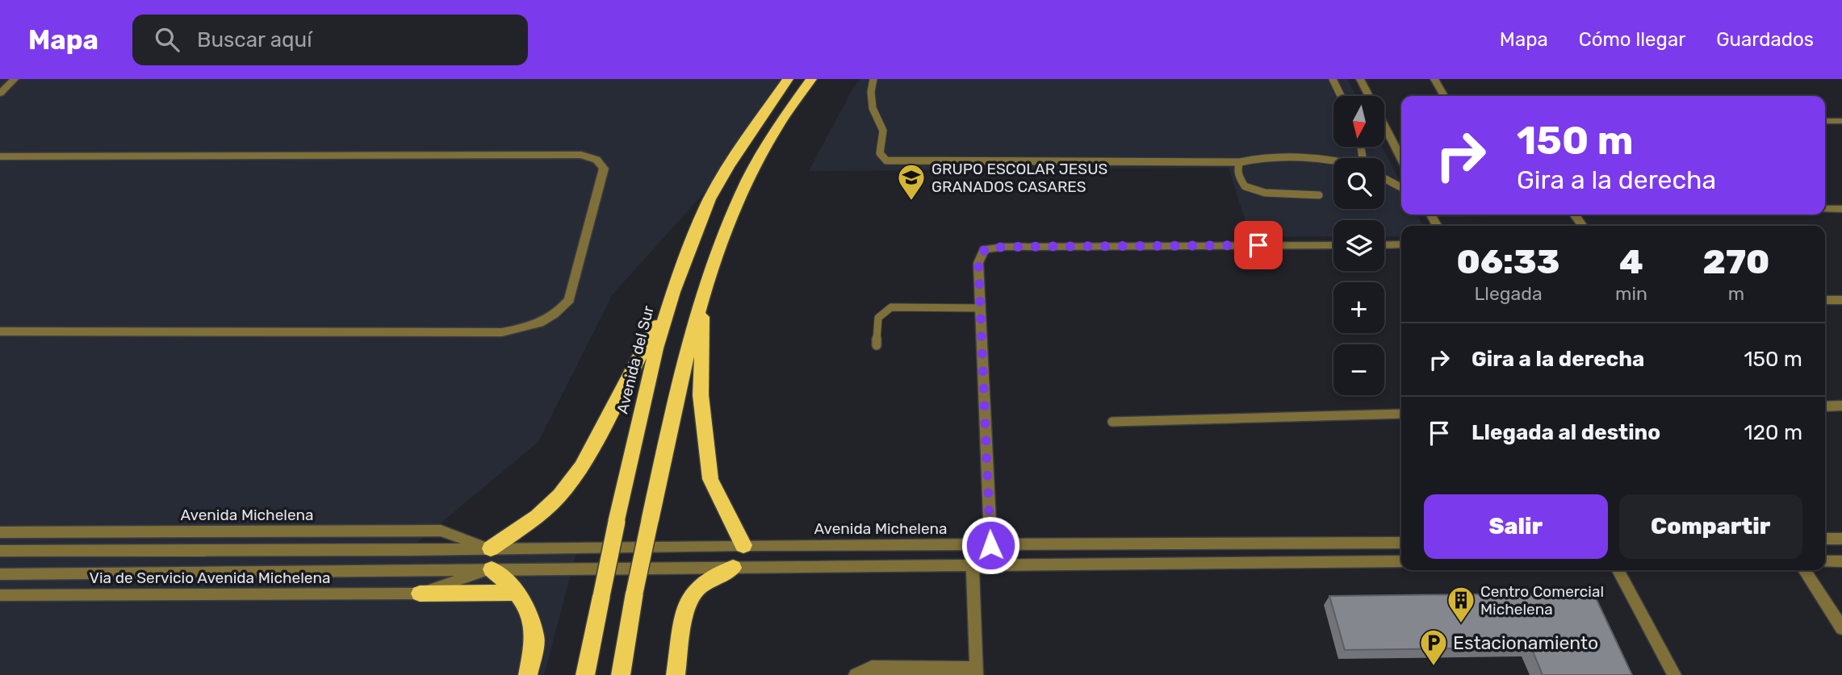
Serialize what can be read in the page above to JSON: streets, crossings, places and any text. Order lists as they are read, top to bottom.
{
  "streets": {
    "highway": ["Avenida del Sur"],
    "street": ["Avenida Michelena", "Via de Servicio Avenida Michelena"]
  },
  "places": {
    "school or university": ["GRUPO ESCOLAR JESUS GRANADOS CASARES"],
    "building": ["Centro Comercial Michelena"],
    "parking": ["Estacionamiento"]
  },
  "north": "bottom",
  "page": {
    "header": "Mapa",
    "search": "Buscar aquí",
    "nav": ["Mapa", "Cómo llegar", "Guardados"],
    "map_buttons": ["+", "−"],
    "turn": ["150 m", "Gira a la derecha"],
    "eta": [
      "06:33",
      "Llegada",
      "4",
      "min",
      "270",
      "m"
    ],
    "list": [
      {
        "name": "Gira a la derecha",
        "value": "150 m"
      },
      {
        "name": "Llegada al destino",
        "value": "120 m"
      }
    ],
    "buttons": ["Salir", "Compartir"]
  }
}
